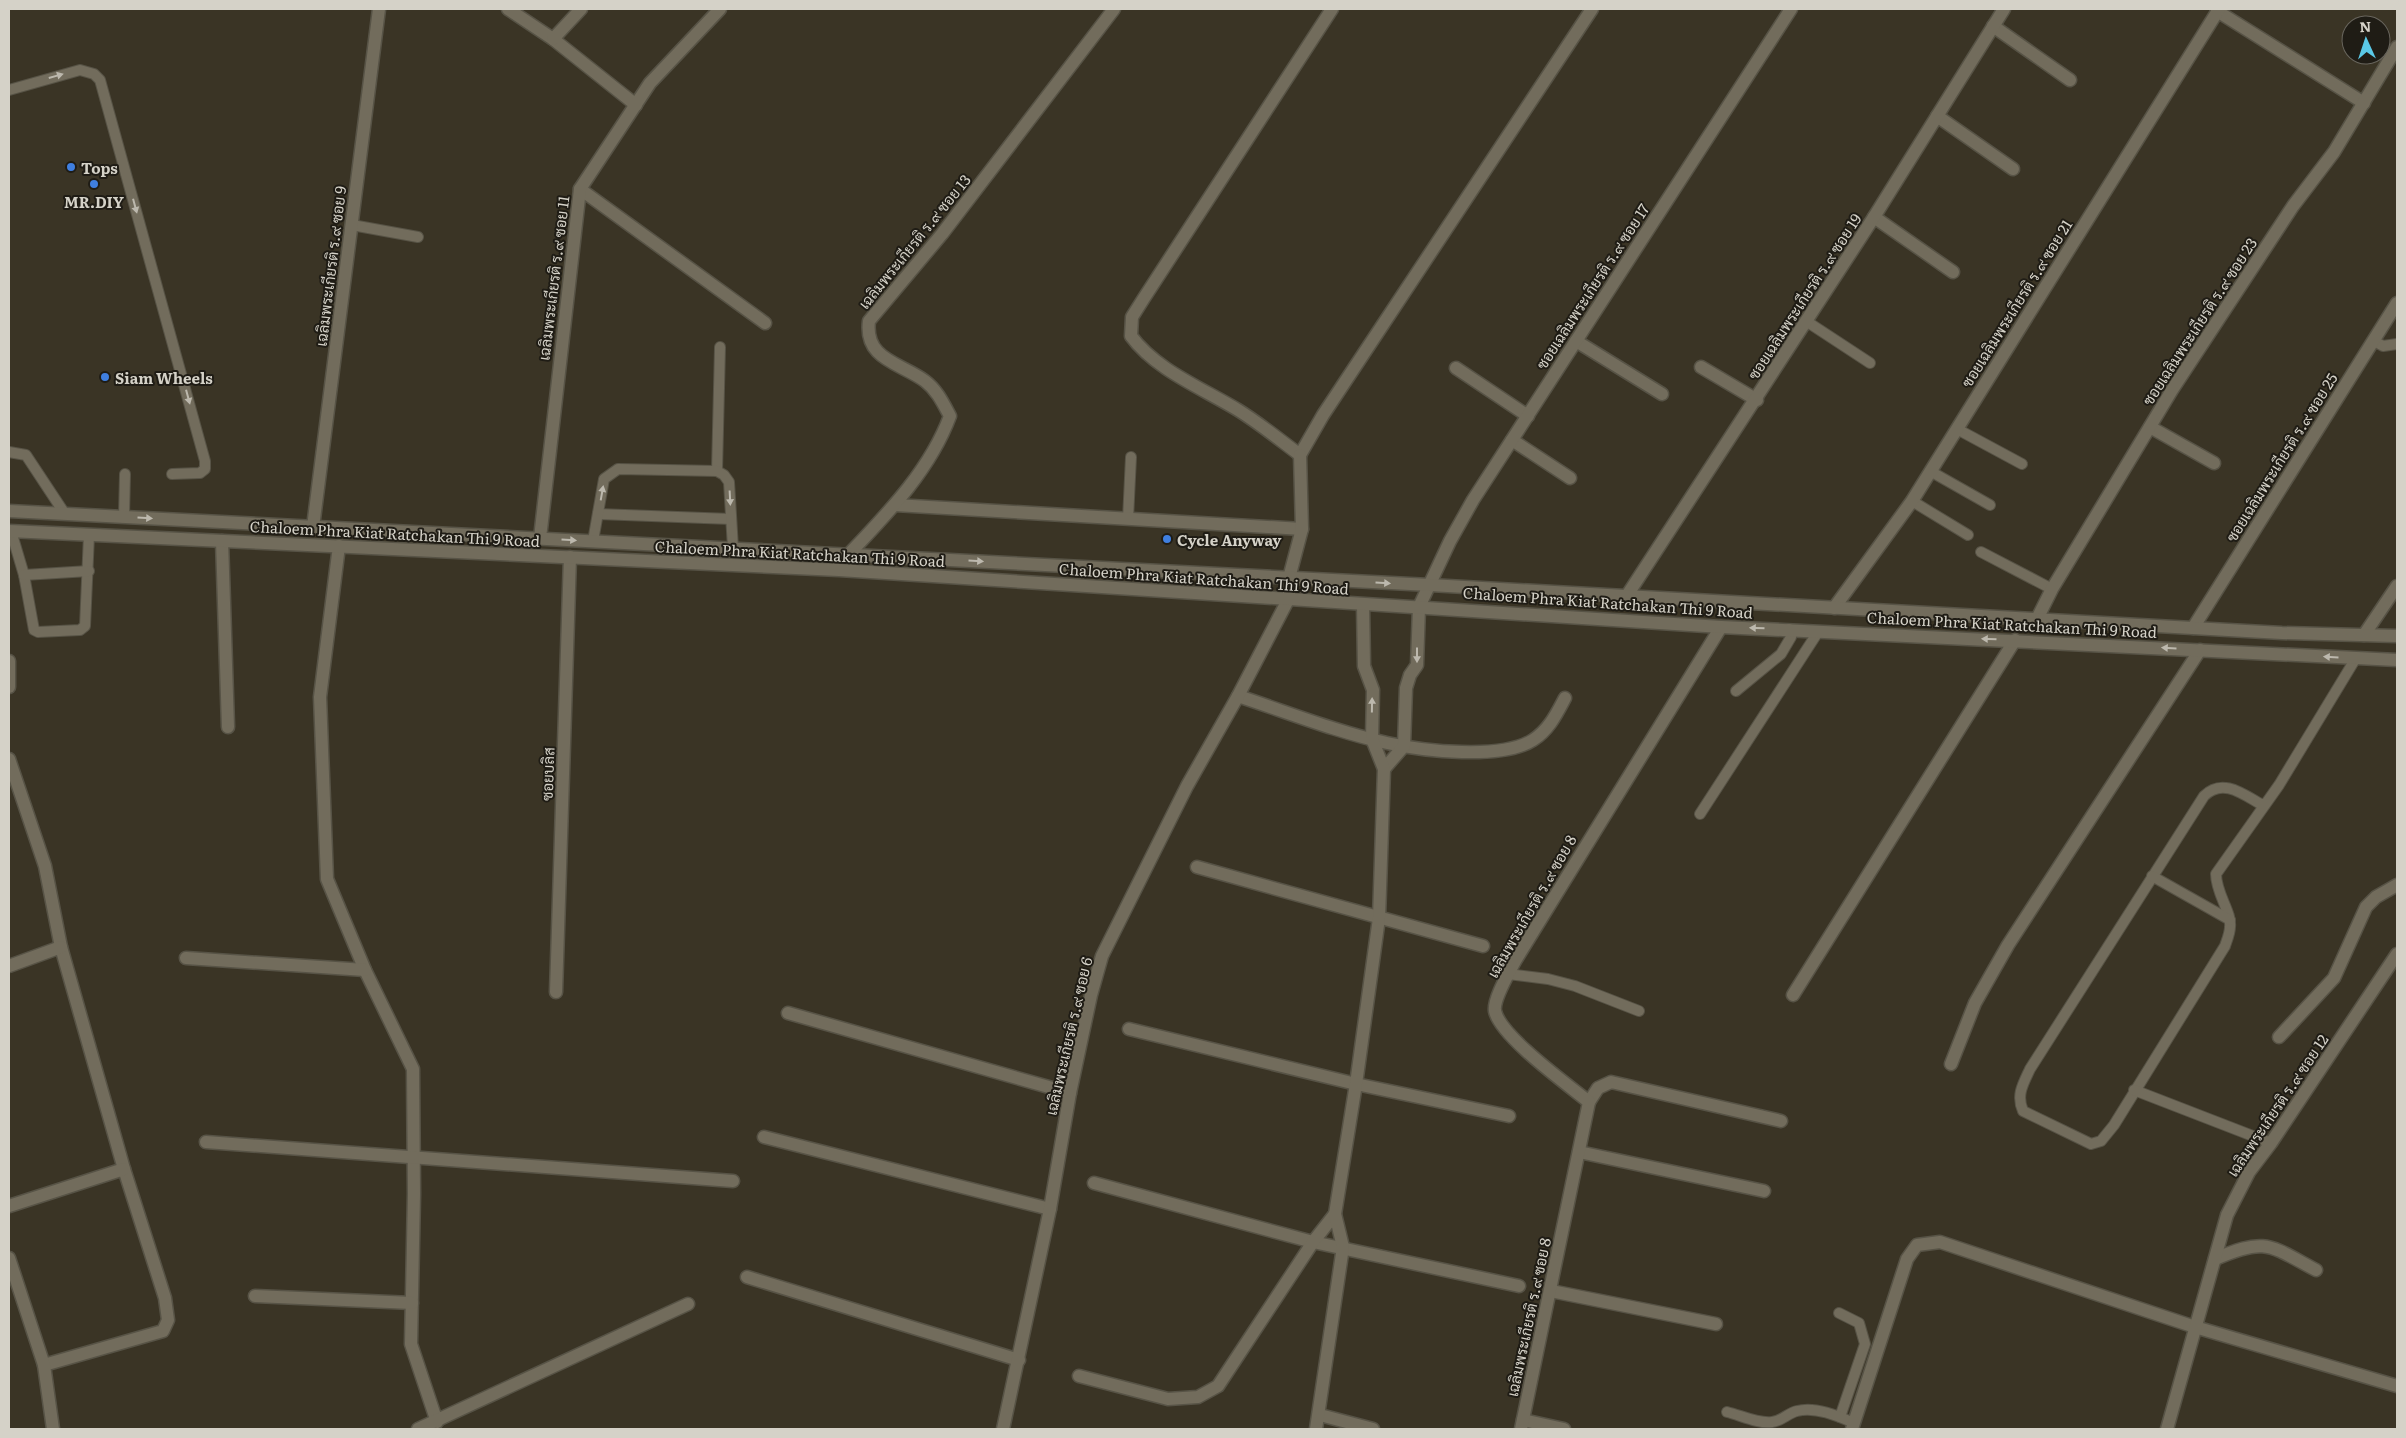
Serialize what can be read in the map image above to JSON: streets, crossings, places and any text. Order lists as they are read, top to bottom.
{
  "streets": {
    "street": [
      "เฉลิมพระเกียรติ ร.๙ ซอย 13",
      "เฉลิมพระเกียรติ ร.๙ ซอย 9",
      "เฉลิมพระเกียรติ ร.๙ ซอย 11",
      "ซอยเฉลิมพระเกียรติ ร.๙ ซอย 17",
      "ซอยเฉลิมพระเกียรติ ร.๙ ซอย 19",
      "ซอยเฉลิมพระเกียรติ ร.๙ ซอย 21",
      "ซอยเฉลิมพระเกียรติ ร.๙ ซอย 23",
      "ซอยเฉลิมพระเกียรติ ร.๙ ซอย 25",
      "Chaloem Phra Kiat Ratchakan Thi 9 Road",
      "ซอยบลิส",
      "เฉลิมพระเกียรติ ร.๙ ซอย 8",
      "เฉลิมพระเกียรติ ร.๙ ซอย 6",
      "เฉลิมพระเกียรติ ร.๙ ซอย 12"
    ]
  },
  "crossings": [
    ["เฉลิมพระเกียรติ ร.๙ ซอย 13", "Chaloem Phra Kiat Ratchakan Thi 9 Road"],
    ["เฉลิมพระเกียรติ ร.๙ ซอย 9", "Chaloem Phra Kiat Ratchakan Thi 9 Road"],
    ["เฉลิมพระเกียรติ ร.๙ ซอย 11", "Chaloem Phra Kiat Ratchakan Thi 9 Road"],
    ["ซอยเฉลิมพระเกียรติ ร.๙ ซอย 17", "Chaloem Phra Kiat Ratchakan Thi 9 Road"],
    ["ซอยเฉลิมพระเกียรติ ร.๙ ซอย 19", "Chaloem Phra Kiat Ratchakan Thi 9 Road"],
    ["ซอยเฉลิมพระเกียรติ ร.๙ ซอย 21", "Chaloem Phra Kiat Ratchakan Thi 9 Road"],
    ["ซอยเฉลิมพระเกียรติ ร.๙ ซอย 23", "Chaloem Phra Kiat Ratchakan Thi 9 Road"],
    ["ซอยเฉลิมพระเกียรติ ร.๙ ซอย 25", "Chaloem Phra Kiat Ratchakan Thi 9 Road"],
    ["Chaloem Phra Kiat Ratchakan Thi 9 Road", "ซอยบลิส"],
    ["Chaloem Phra Kiat Ratchakan Thi 9 Road", "เฉลิมพระเกียรติ ร.๙ ซอย 8"],
    ["Chaloem Phra Kiat Ratchakan Thi 9 Road", "เฉลิมพระเกียรติ ร.๙ ซอย 6"]
  ],
  "places": [
    "Tops",
    "MR.DIY",
    "Siam Wheels",
    "Cycle Anyway"
  ],
  "north": "top"
}
